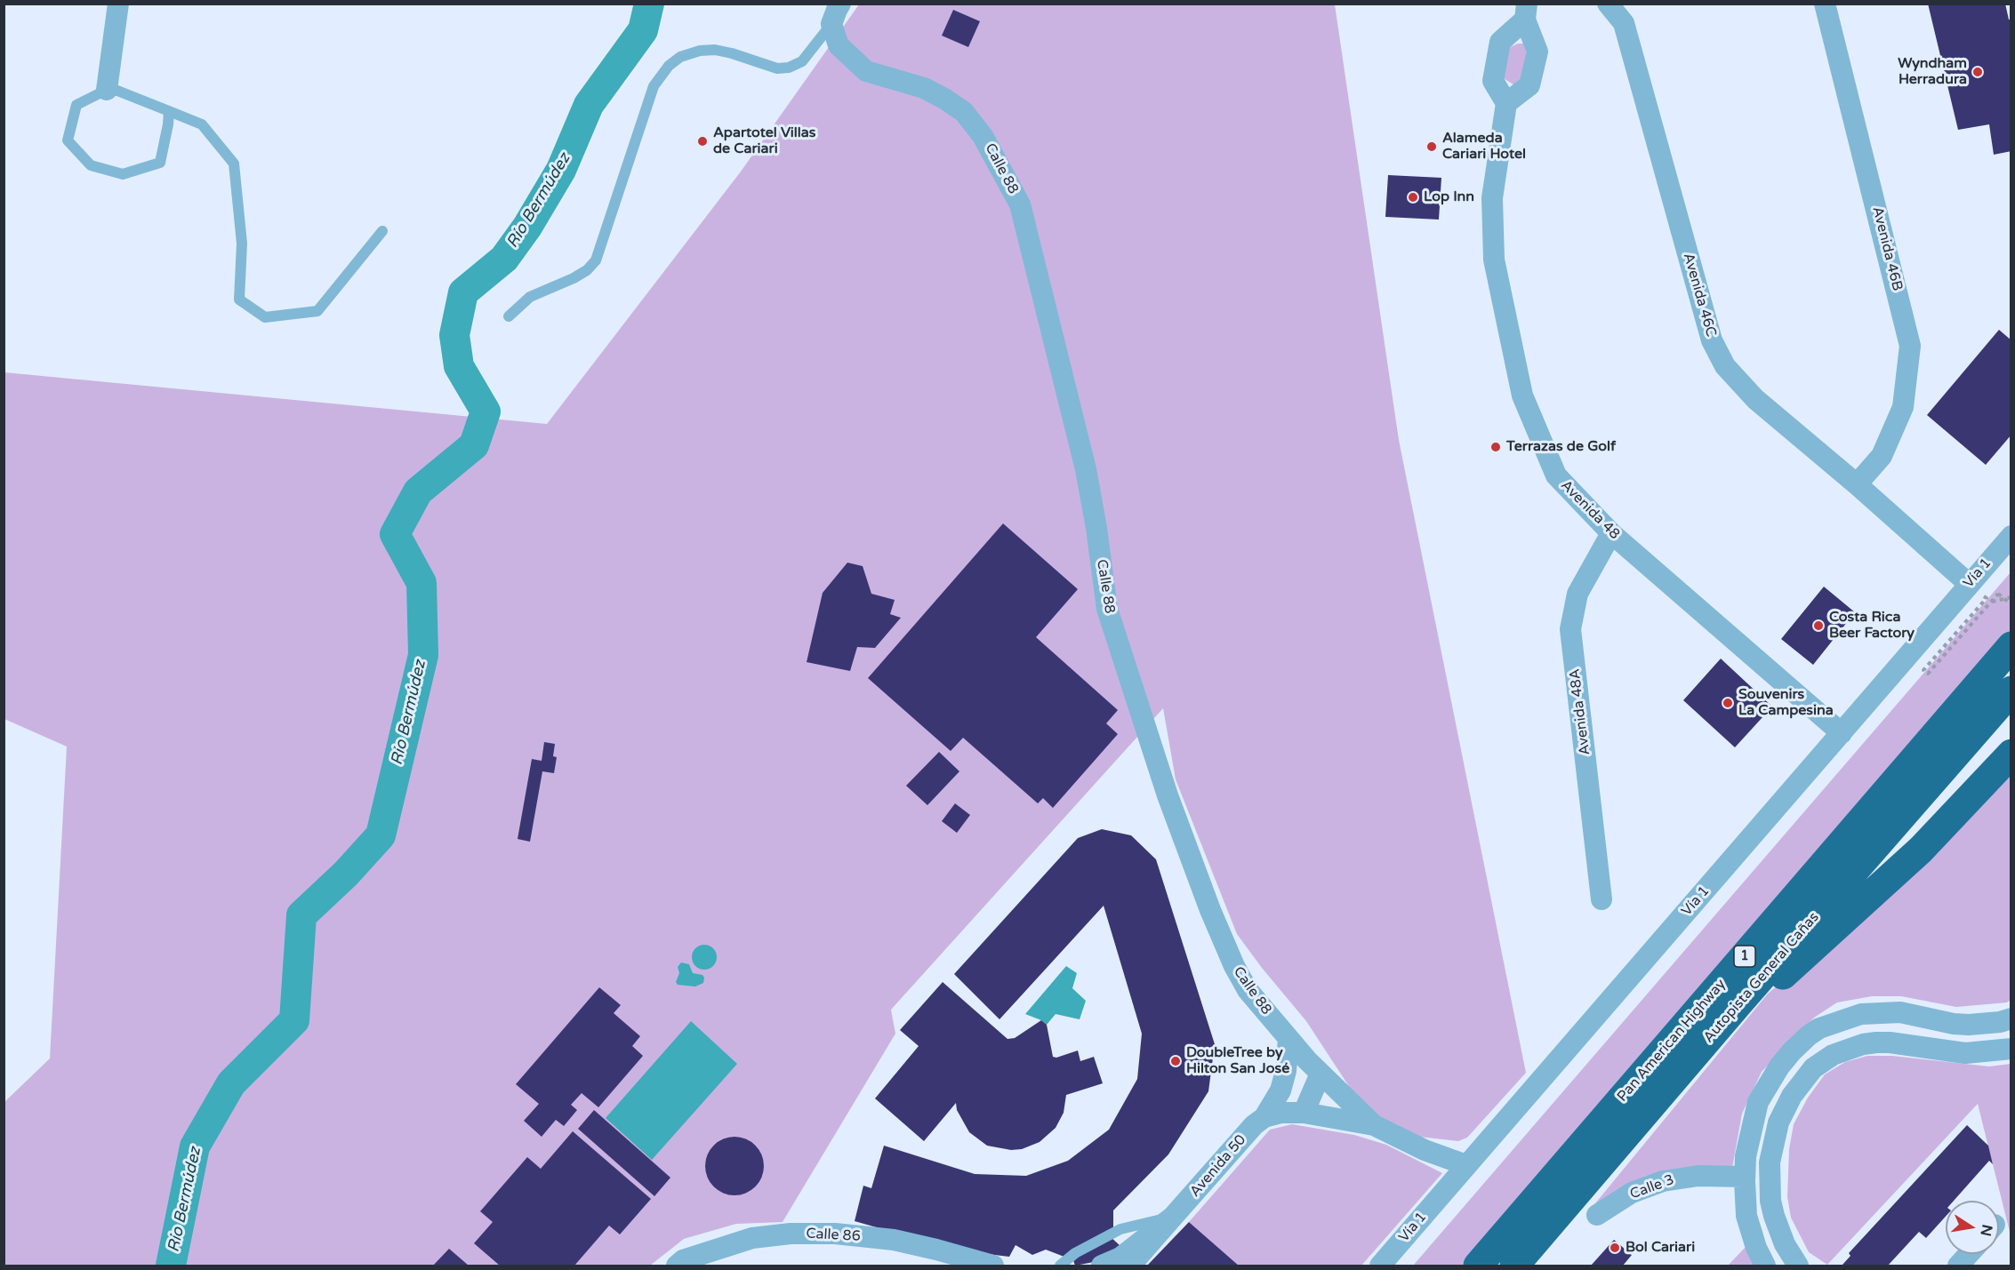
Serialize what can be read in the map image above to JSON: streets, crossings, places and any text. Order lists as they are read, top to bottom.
{
  "streets": {
    "highway": ["1", "Autopista General Cañas", "Pan American Highway"],
    "street": [
      "Calle 88",
      "Avenida 46B",
      "Avenida 46C",
      "Avenida 48",
      "Vía 1",
      "Avenida 48A",
      "Avenida 50",
      "Calle 3",
      "Calle 86"
    ]
  },
  "crossings": [
    ["Calle 88", "Vía 1"],
    ["Calle 88", "Avenida 50"],
    ["Avenida 46B", "Avenida 46C"],
    ["Avenida 46C", "Vía 1"],
    ["Avenida 48", "Vía 1"],
    ["Avenida 48", "Avenida 48A"]
  ],
  "water": ["Río Bermúdez"],
  "places": [
    "Wyndham Herradura",
    "Apartotel Villas de Cariari",
    "Alameda Cariari Hotel",
    "Lop Inn",
    "Terrazas de Golf",
    "Costa Rica Beer Factory",
    "Souvenirs La Campesina",
    "DoubleTree by Hilton San José",
    "Bol Cariari"
  ],
  "north": "right"
}
